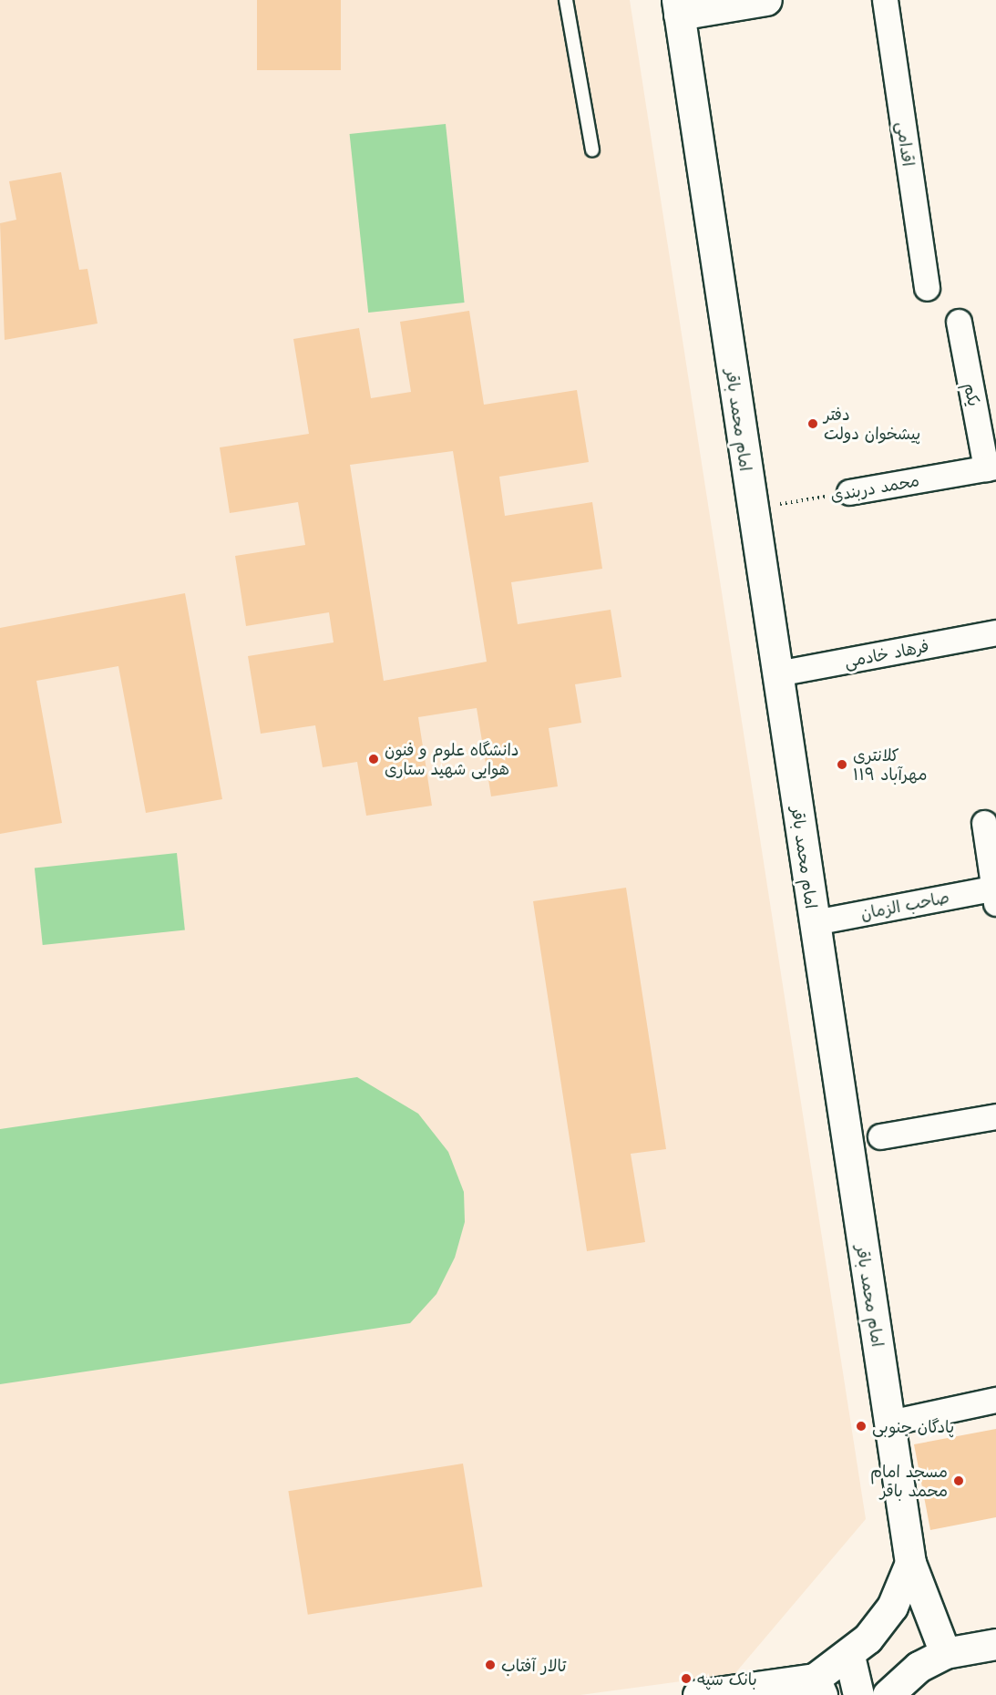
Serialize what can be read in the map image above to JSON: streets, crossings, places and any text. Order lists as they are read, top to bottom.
{
  "streets": {
    "main road": ["امام محمد باقر"],
    "street": [
      "اقدامی",
      "یکم",
      "محمد دربندی",
      "فرهاد خادمی",
      "صاحب الزمان"
    ]
  },
  "crossings": [
    ["یکم", "محمد دربندی"],
    ["امام محمد باقر", "محمد دربندی"],
    ["امام محمد باقر", "فرهاد خادمی"],
    ["امام محمد باقر", "صاحب الزمان"]
  ],
  "places": [
    "دفتر پیشخوان دولت",
    "دانشگاه علوم و فنون هوایی شهید ستاری",
    "کلانتری ۱۱۹ مهرآباد",
    "پادگان جنوبی",
    "مسجد امام محمد باقر",
    "تالار آفتاب",
    "بانک سپه"
  ]
}
